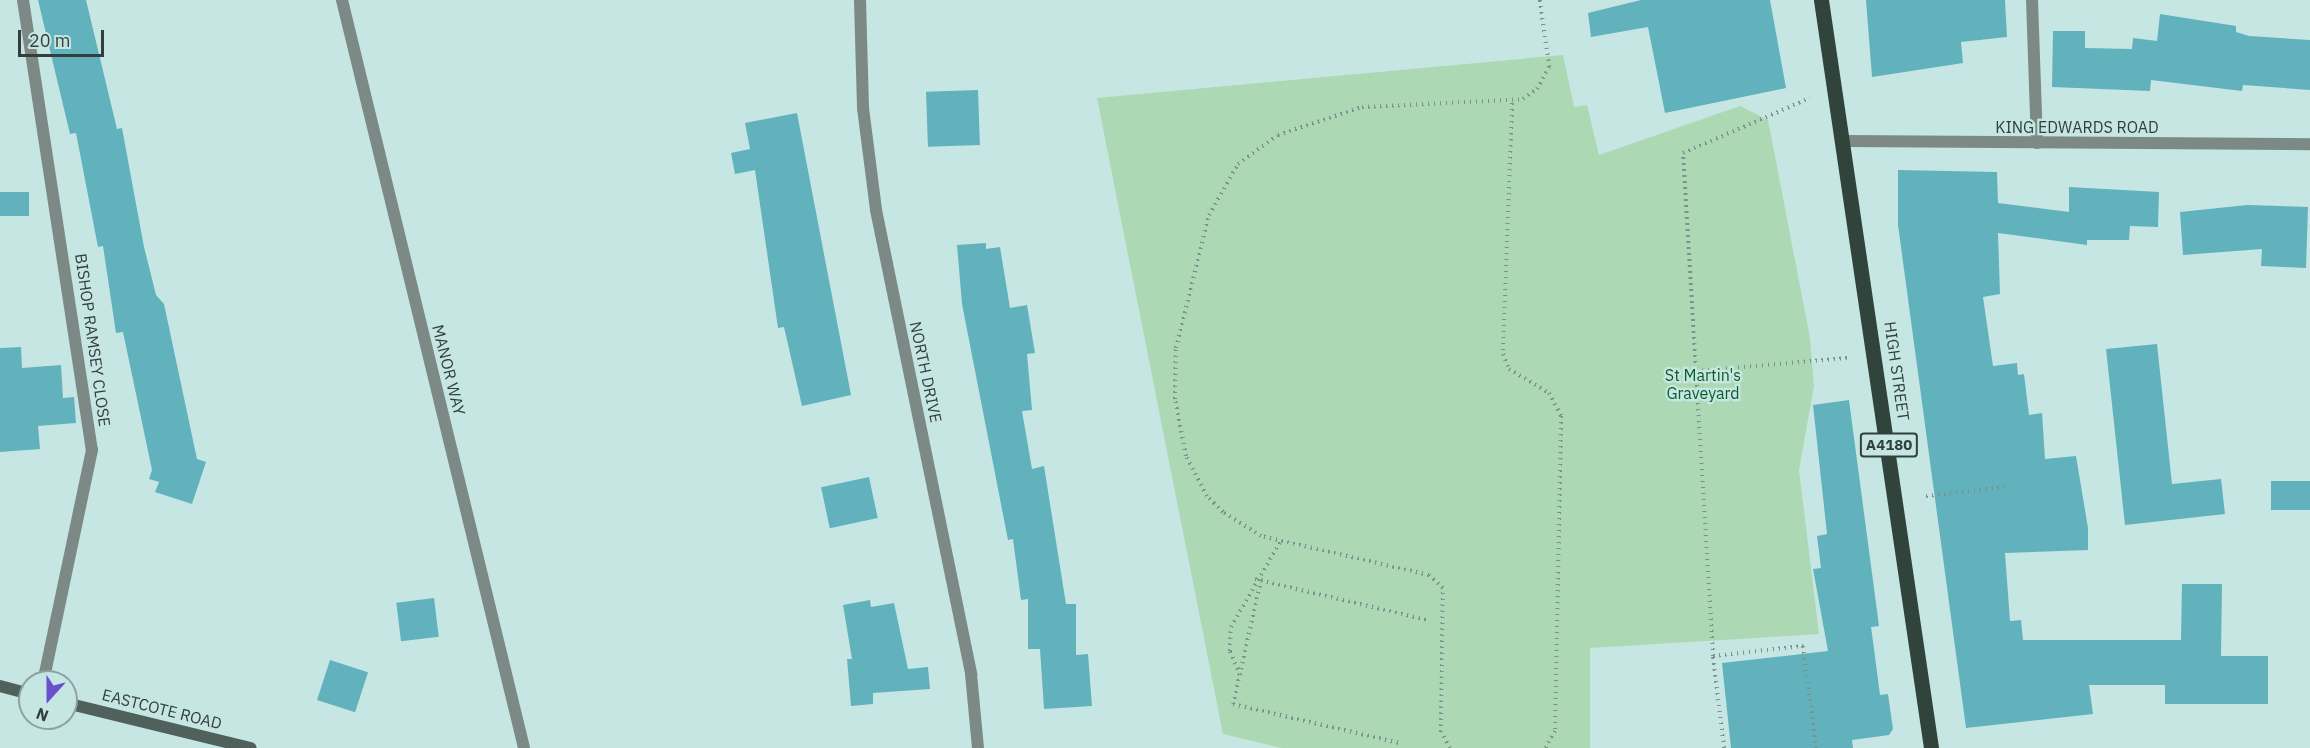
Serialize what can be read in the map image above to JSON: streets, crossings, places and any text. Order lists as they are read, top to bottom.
{
  "streets": {
    "main road": ["HIGH STREET", "A4180", "EASTCOTE ROAD"],
    "street": [
      "KING EDWARDS ROAD",
      "BISHOP RAMSEY CLOSE",
      "MANOR WAY",
      "NORTH DRIVE"
    ]
  },
  "crossings": [
    ["KING EDWARDS ROAD", "HIGH STREET"]
  ],
  "parks": ["St Martin's Graveyard"],
  "scale_bar": "20 m",
  "north": "bottom"
}
